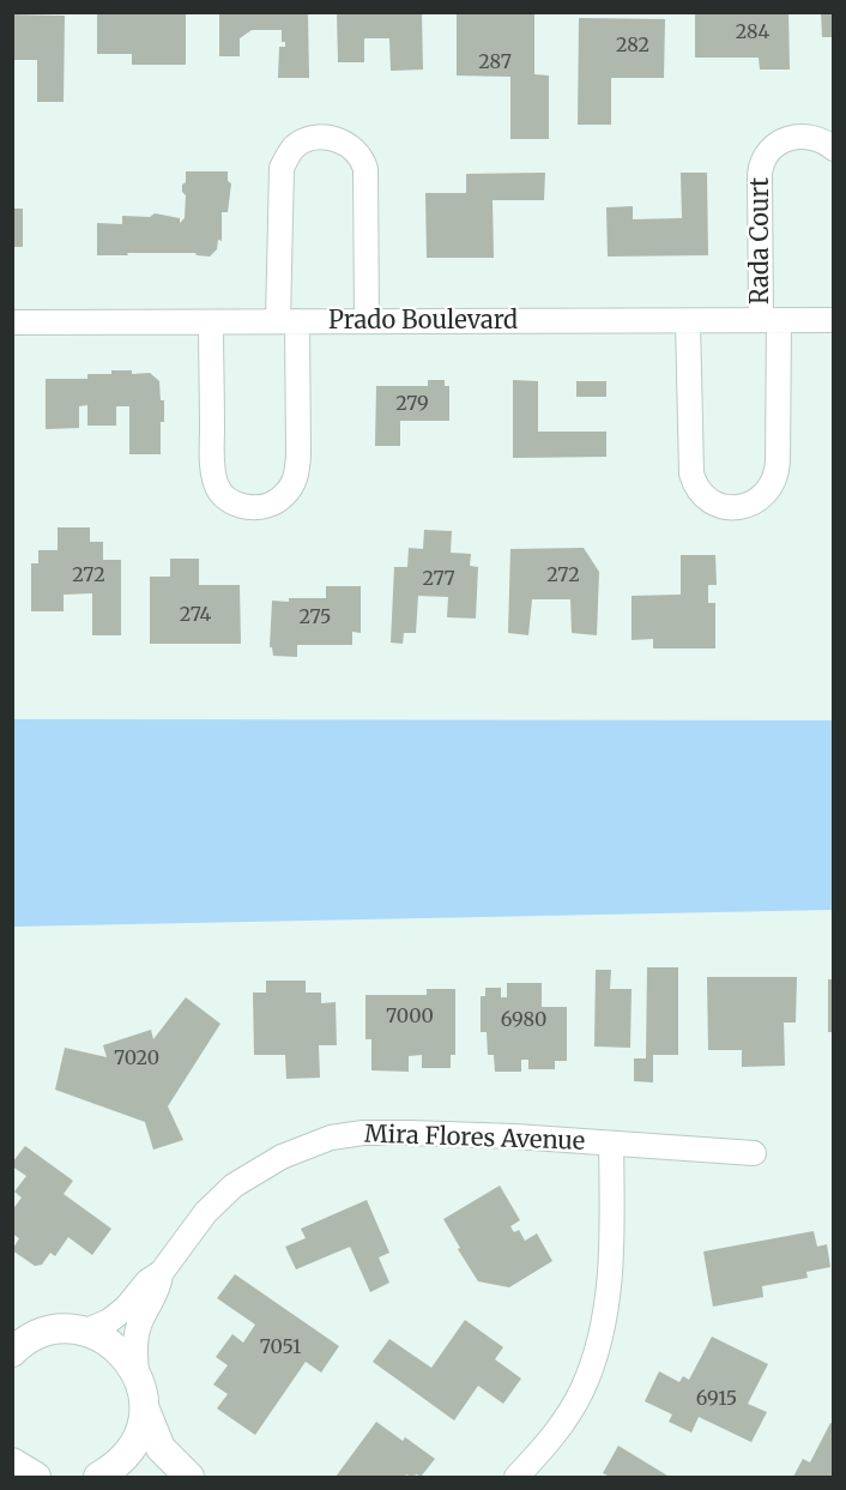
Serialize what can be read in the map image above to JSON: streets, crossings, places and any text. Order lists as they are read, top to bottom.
{
  "streets": {
    "street": ["Rada Court", "Prado Boulevard", "Mira Flores Avenue"]
  },
  "crossings": [
    ["Rada Court", "Prado Boulevard"]
  ],
  "house_numbers": [
    "284",
    "282",
    "287",
    "279",
    "272",
    "272",
    "277",
    "274",
    "275",
    "7000",
    "6980",
    "7020",
    "7051",
    "6915"
  ]
}
